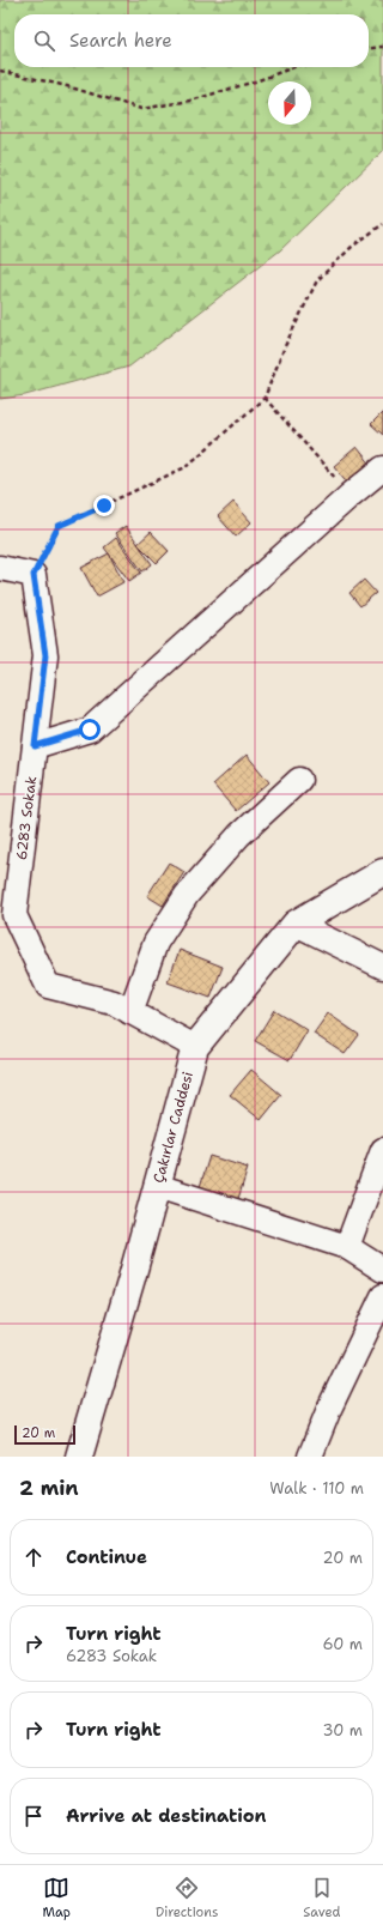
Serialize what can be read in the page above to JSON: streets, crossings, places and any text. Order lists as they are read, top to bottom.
{
  "streets": {
    "street": ["6283 Sokak", "Çakırlar Caddesi"]
  },
  "crossings": [
    ["6283 Sokak", "Çakırlar Caddesi"]
  ],
  "scale_bar": "20 m",
  "north": "bottom",
  "page": {
    "search": "Search here",
    "scale": "20 m",
    "heading": ["2 min", "Walk · 110 m"],
    "list": [
      ["Continue", "20 m"],
      ["Turn right", "6283 Sokak", "60 m"],
      ["Turn right", "30 m"],
      "Arrive at destination"
    ],
    "nav": ["Map", "Directions", "Saved"]
  }
}
